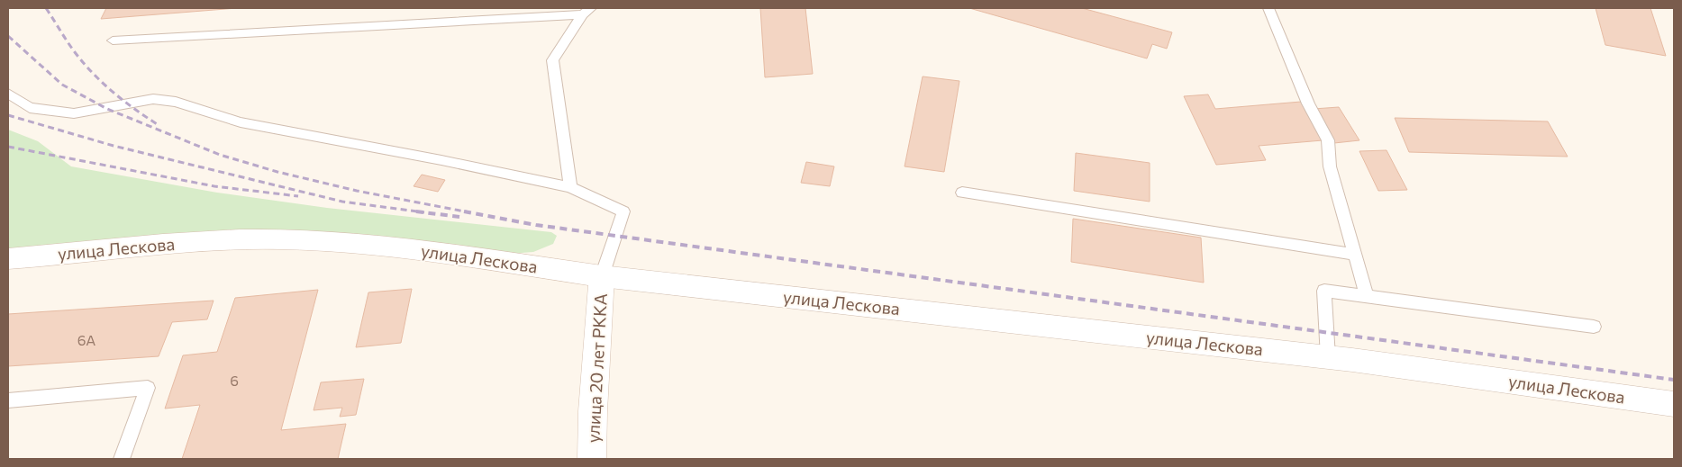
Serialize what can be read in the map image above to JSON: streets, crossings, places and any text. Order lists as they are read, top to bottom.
{
  "streets": {
    "street": ["улица Лескова", "улица 20 лет РККА"]
  },
  "crossings": [
    ["улица Лескова", "улица 20 лет РККА"]
  ],
  "house_numbers": ["6А", "6"]
}
